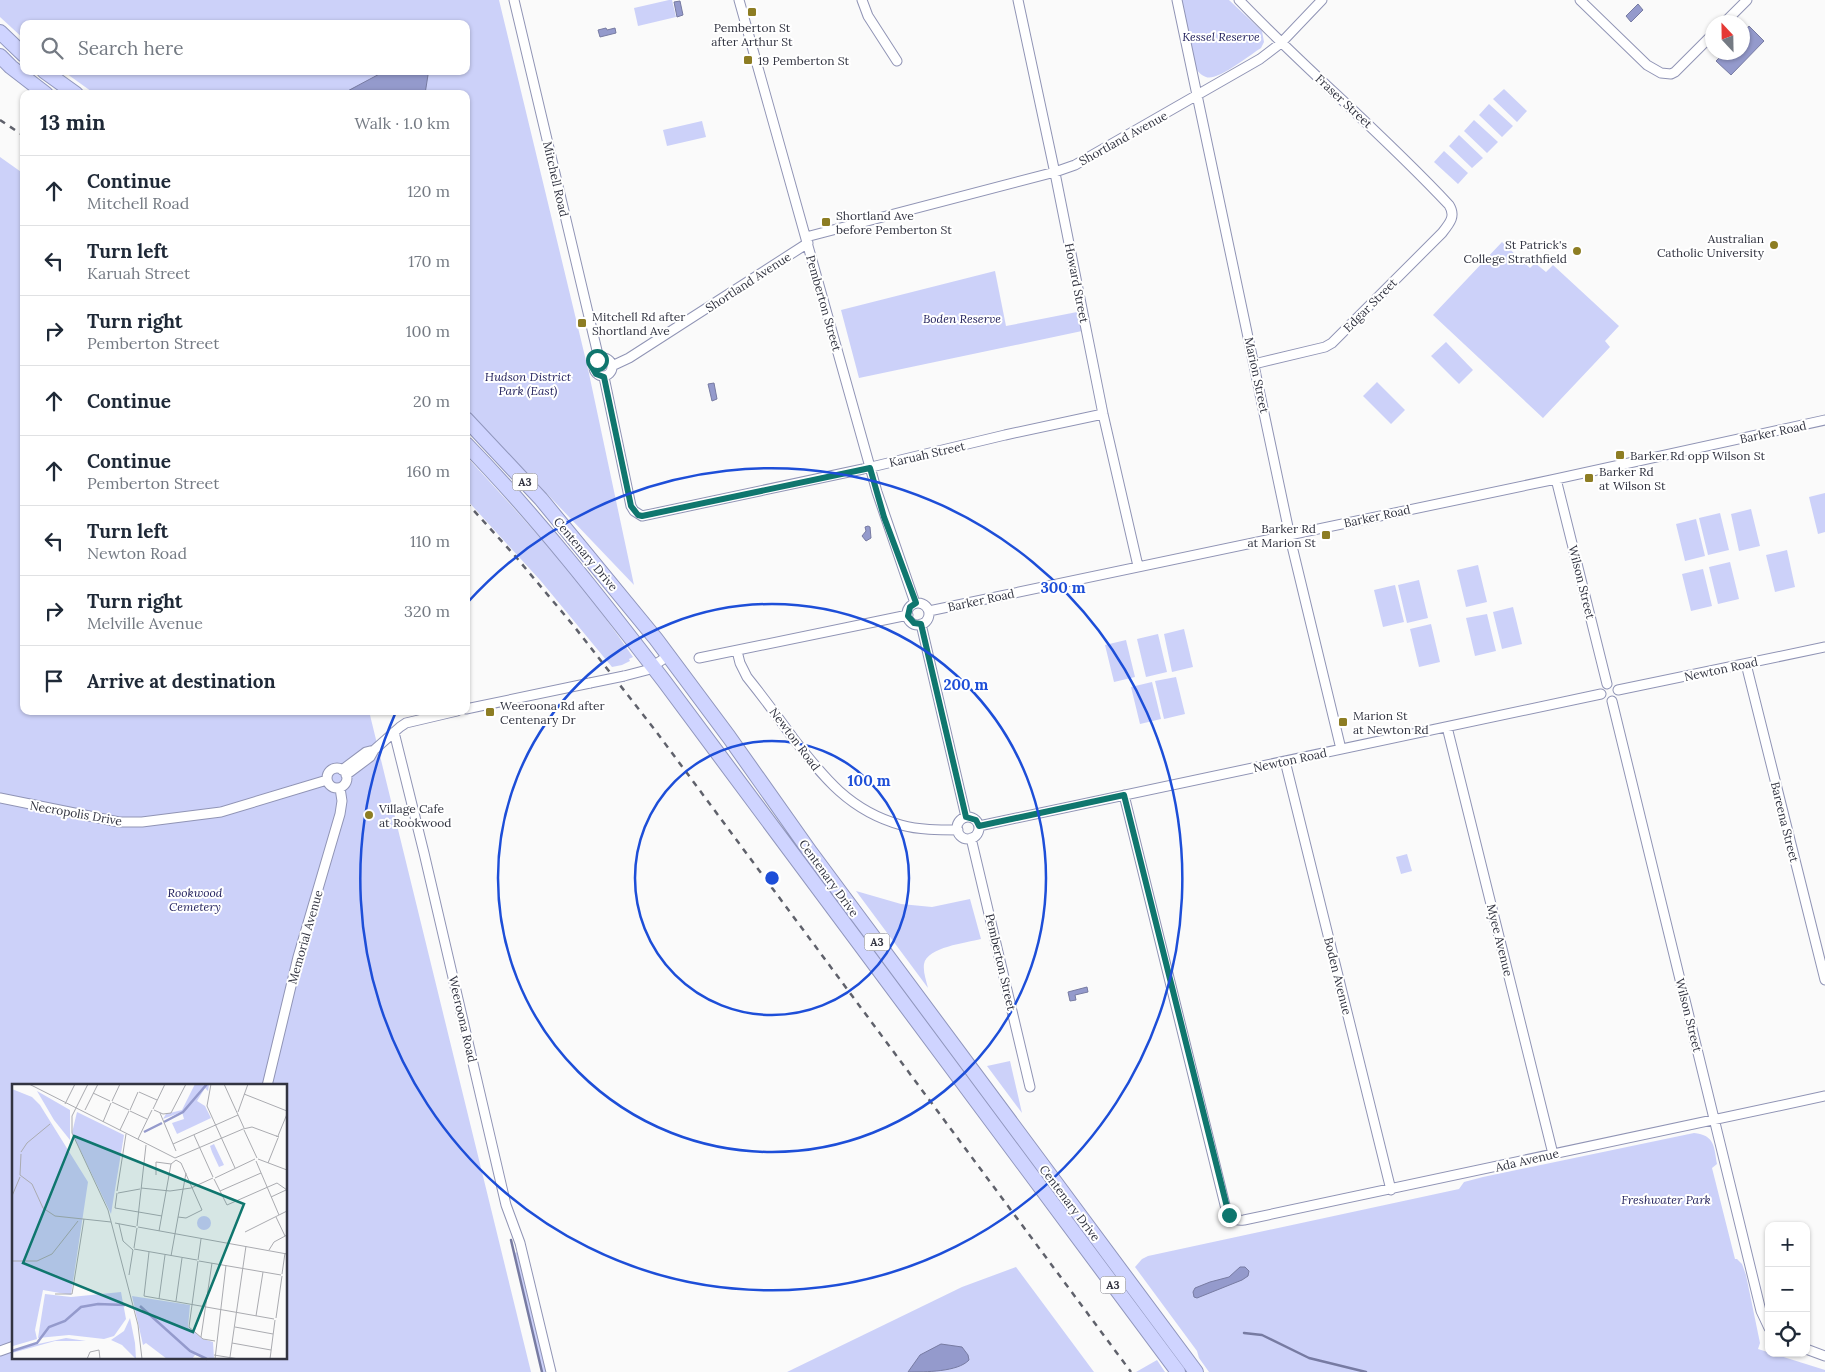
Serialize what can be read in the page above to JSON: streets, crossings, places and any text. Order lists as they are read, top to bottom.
{
  "streets": {
    "highway": ["A3", "Centenary Drive"],
    "street": [
      "Fraser Street",
      "Shortland Avenue",
      "Mitchell Road",
      "Howard Street",
      "Pemberton Street",
      "Edgar Street",
      "Marion Street",
      "Barker Road",
      "Karuah Street",
      "Wilson Street",
      "Newton Road",
      "Necropolis Drive",
      "Bareena Street",
      "Memorial Avenue",
      "Myee Avenue",
      "Boden Avenue",
      "Weeroona Road",
      "Ada Avenue"
    ]
  },
  "crossings": [
    ["Fraser Street", "Shortland Avenue"],
    ["Fraser Street", "Edgar Street"],
    ["Shortland Avenue", "Mitchell Road"],
    ["Shortland Avenue", "Howard Street"],
    ["Shortland Avenue", "Pemberton Street"],
    ["Shortland Avenue", "Marion Street"],
    ["Shortland Avenue", "Karuah Street"],
    ["Mitchell Road", "Karuah Street"],
    ["Howard Street", "Barker Road"],
    ["Howard Street", "Karuah Street"],
    ["Pemberton Street", "Barker Road"],
    ["Pemberton Street", "Karuah Street"],
    ["Pemberton Street", "Newton Road"],
    ["Edgar Street", "Marion Street"],
    ["Marion Street", "Barker Road"],
    ["Marion Street", "Newton Road"],
    ["Barker Road", "Wilson Street"],
    ["Wilson Street", "Newton Road"],
    ["Wilson Street", "Ada Avenue"],
    ["Newton Road", "Bareena Street"],
    ["Newton Road", "Myee Avenue"],
    ["Newton Road", "Boden Avenue"],
    ["Newton Road", "Ada Avenue"],
    ["Necropolis Drive", "Memorial Avenue"],
    ["Myee Avenue", "Ada Avenue"],
    ["Boden Avenue", "Ada Avenue"]
  ],
  "parks": [
    "Kessel Reserve",
    "Boden Reserve",
    "Hudson District Park (East)",
    "Rookwood Cemetery",
    "Freshwater Park"
  ],
  "places": {
    "transit": [
      "Pemberton St after Arthur St",
      "19 Pemberton St",
      "Shortland Ave before Pemberton St",
      "Mitchell Rd after Shortland Ave",
      "Barker Rd opp Wilson St",
      "Barker Rd at Wilson St",
      "Barker Rd at Marion St",
      "Weeroona Rd after Centenary Dr",
      "Marion St at Newton Rd"
    ],
    "other": ["Australian Catholic University", "St Patrick's College Strathfield", "Village Cafe at Rookwood"]
  },
  "north": "top",
  "page": {
    "search": "Search here",
    "heading": ["13 min", "Walk · 1.0 km"],
    "list": [
      ["Continue", "Mitchell Road", "120 m"],
      ["Turn left", "Karuah Street", "170 m"],
      ["Turn right", "Pemberton Street", "100 m"],
      ["Continue", "20 m"],
      ["Continue", "Pemberton Street", "160 m"],
      ["Turn left", "Newton Road", "110 m"],
      ["Turn right", "Melville Avenue", "320 m"],
      "Arrive at destination"
    ],
    "map_buttons": ["+", "−"]
  },
  "rings": ["300 m", "200 m", "100 m"]
}
